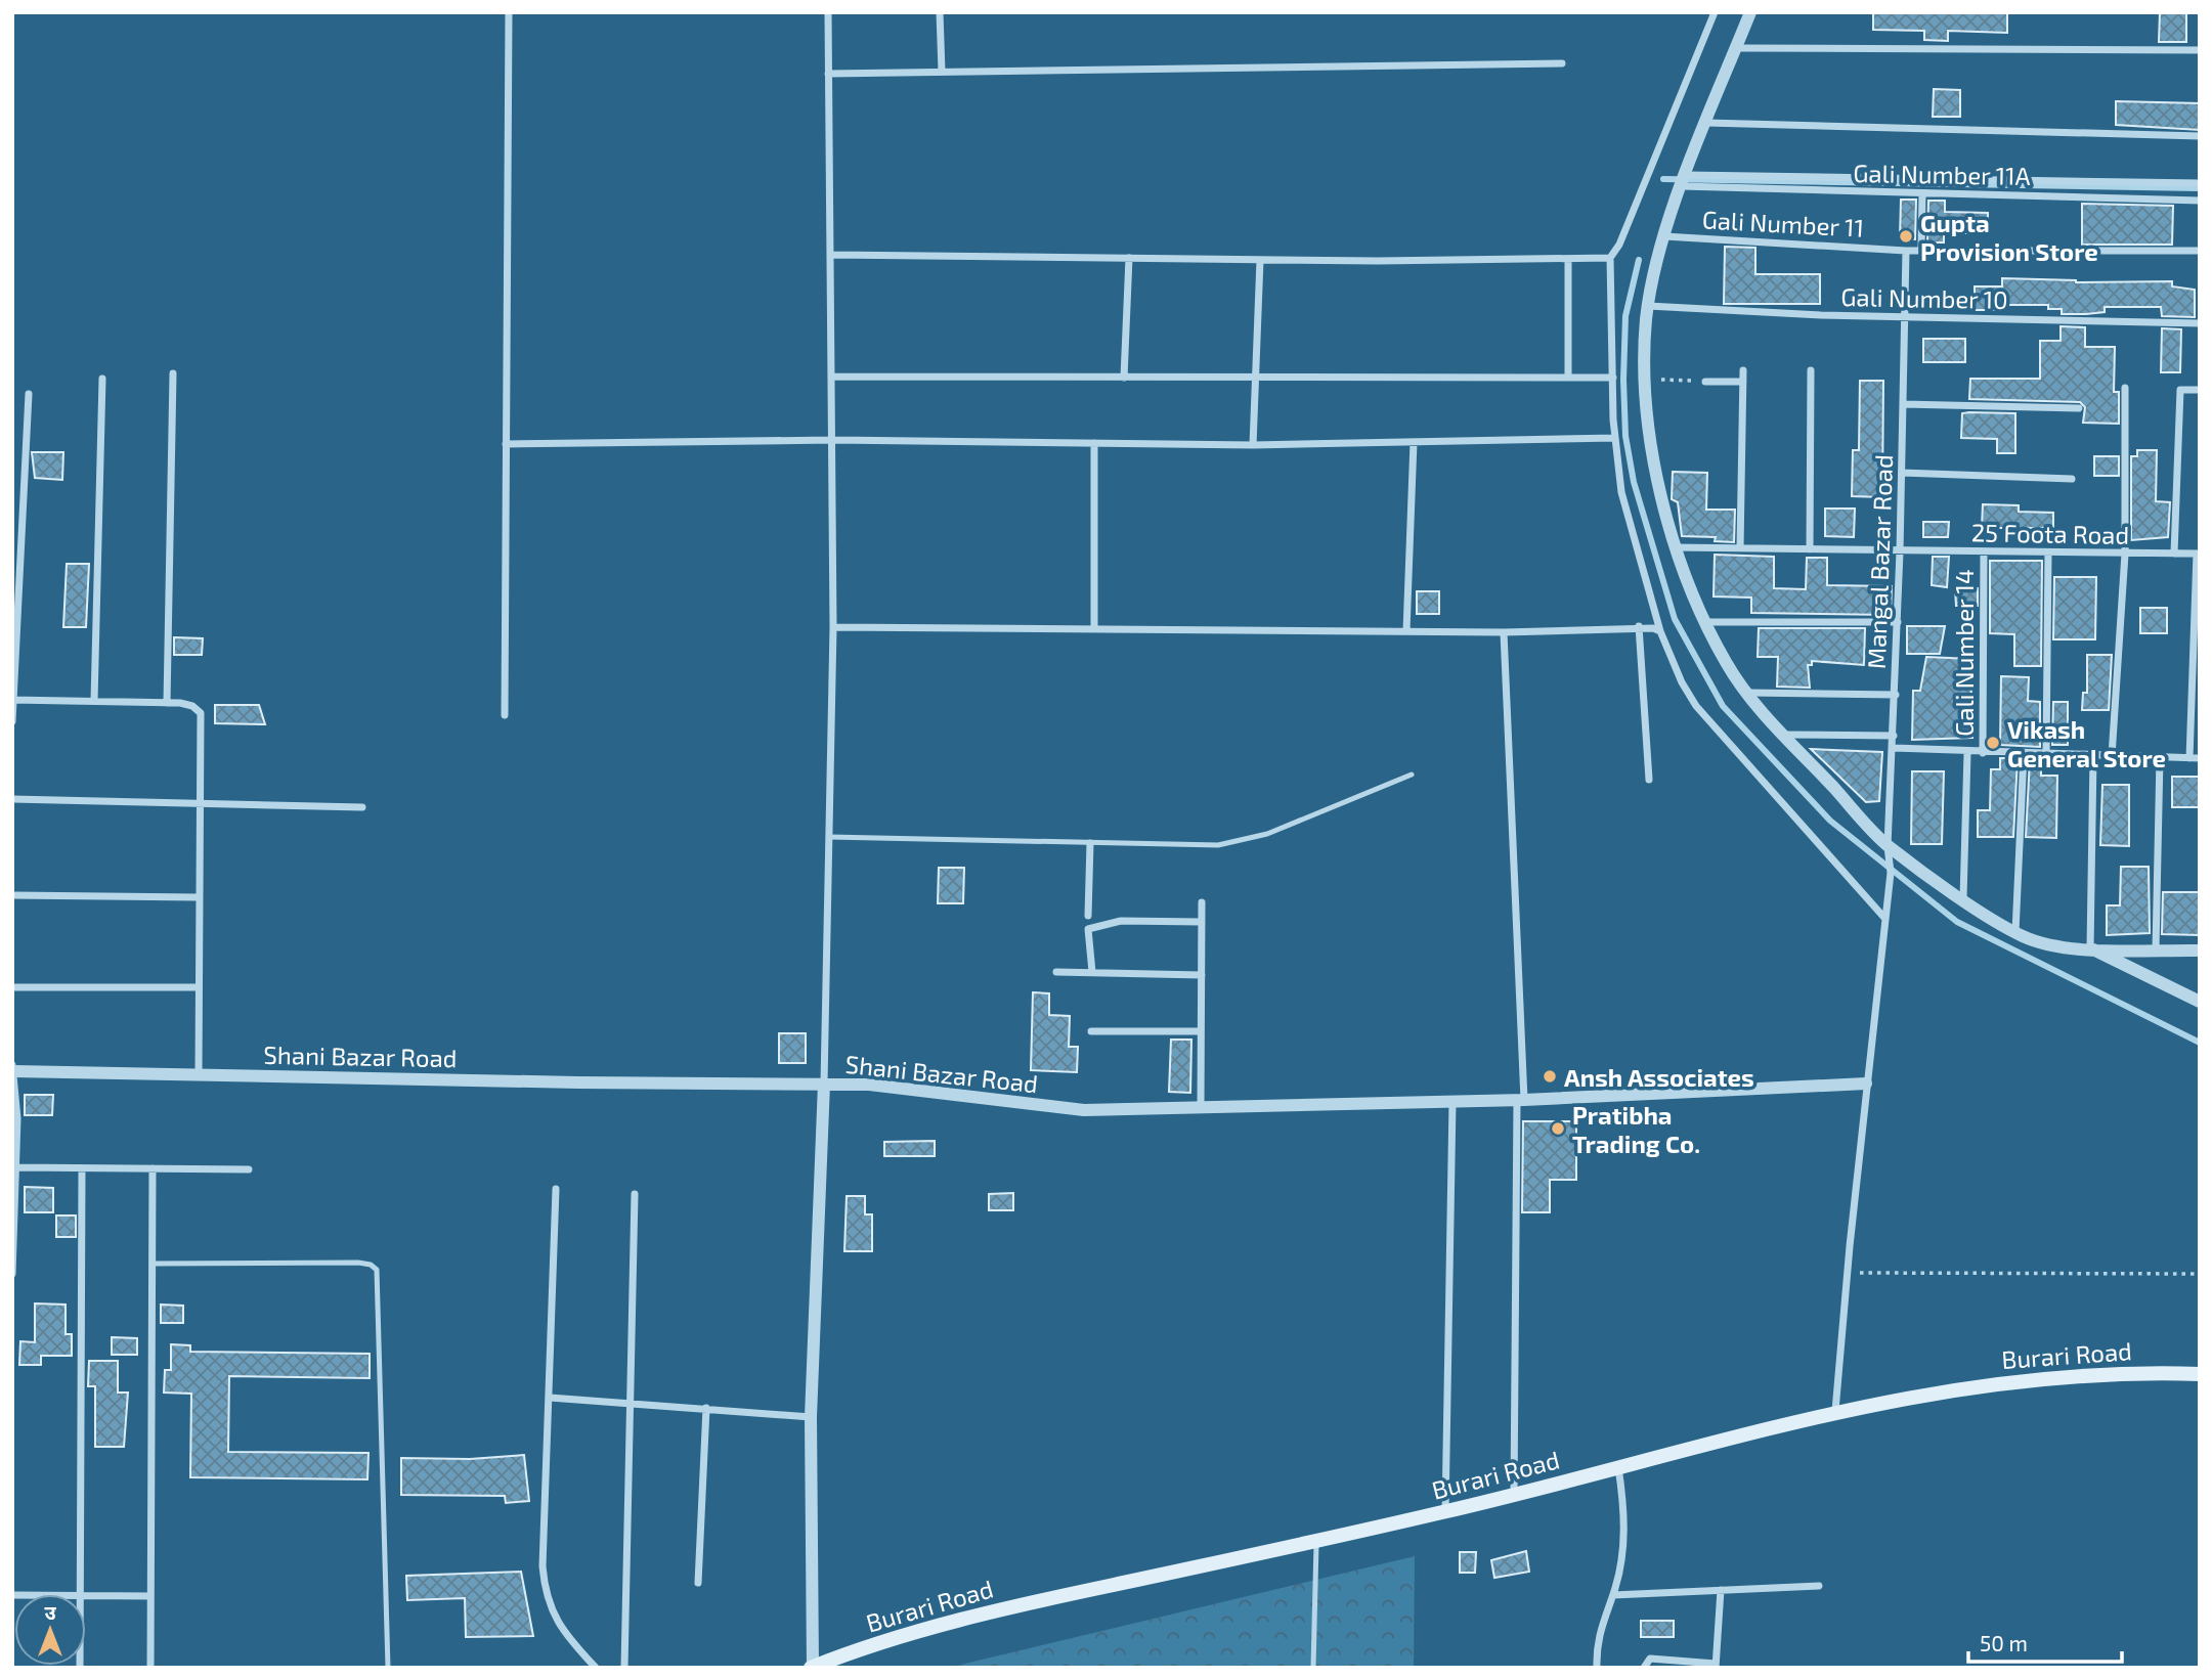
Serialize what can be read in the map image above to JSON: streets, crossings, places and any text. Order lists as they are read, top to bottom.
{
  "streets": {
    "main road": ["Burari Road"],
    "street": [
      "Gali Number 11A",
      "Gali Number 11",
      "Gali Number 10",
      "25 Foota Road",
      "Mangal Bazar Road",
      "Gali Number 14",
      "Shani Bazar Road"
    ]
  },
  "crossings": [
    ["Gali Number 11", "Mangal Bazar Road"],
    ["Gali Number 10", "Mangal Bazar Road"],
    ["25 Foota Road", "Mangal Bazar Road"],
    ["25 Foota Road", "Gali Number 14"],
    ["Mangal Bazar Road", "Shani Bazar Road"],
    ["Mangal Bazar Road", "Burari Road"]
  ],
  "places": [
    "Gupta Provision Store",
    "Vikash General Store",
    "Ansh Associates",
    "Pratibha Trading Co."
  ],
  "scale_bar": "50 m",
  "north": "top"
}
